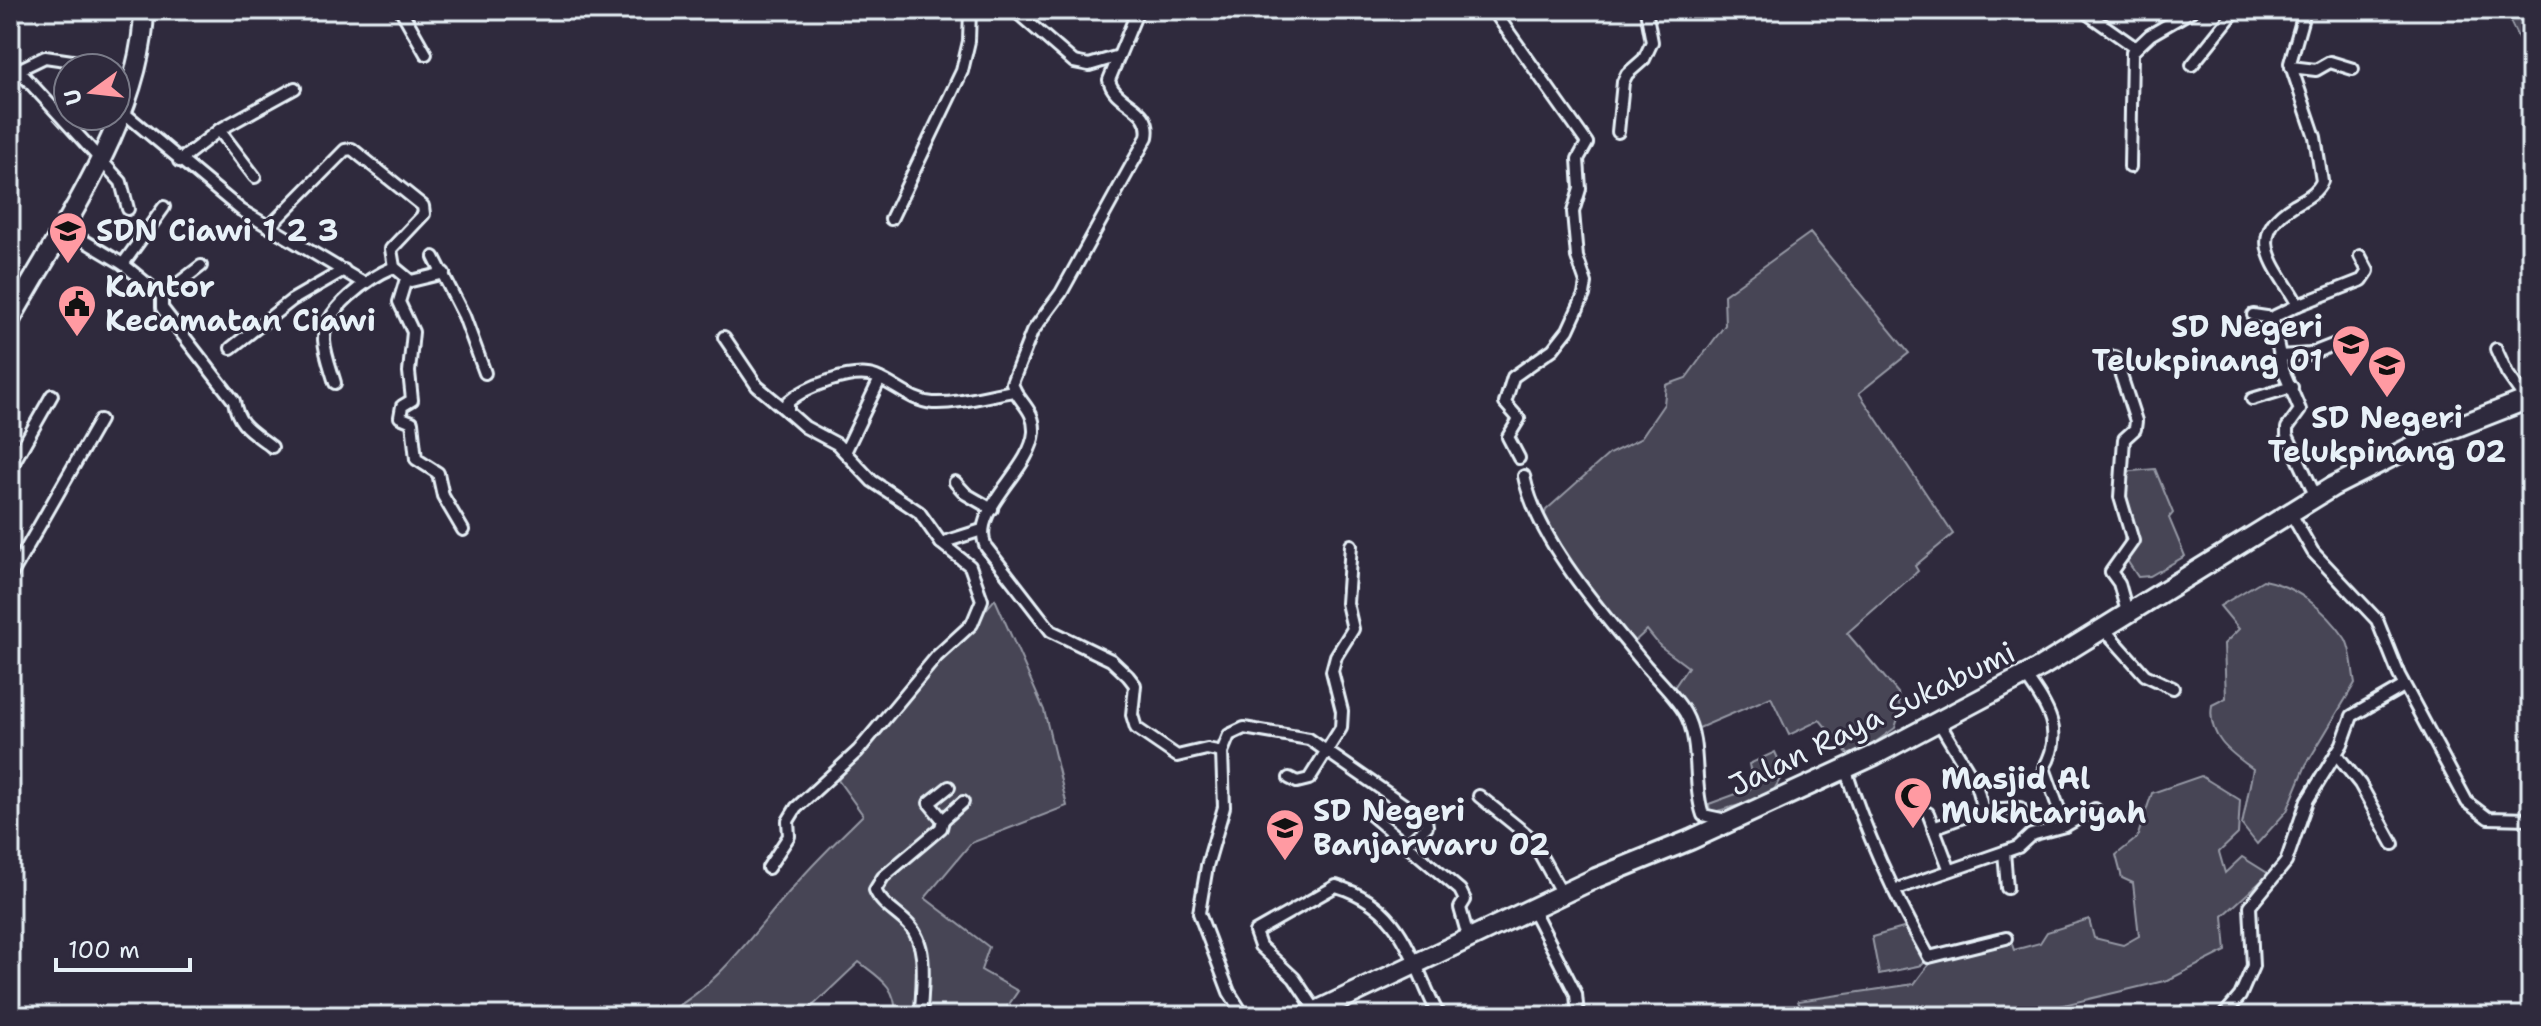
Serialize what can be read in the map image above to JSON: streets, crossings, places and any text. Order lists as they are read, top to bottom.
{
  "streets": {
    "highway": ["Jalan Raya Sukabumi"]
  },
  "places": {
    "school or university": [
      "SDN Ciawi 1 2 3",
      "SD Negeri Telukpinang 01",
      "SD Negeri Telukpinang 02",
      "SD Negeri Banjarwaru 02"
    ],
    "public building": ["Kantor Kecamatan Ciawi"],
    "mosque": ["Masjid Al Mukhtariyah"]
  },
  "scale_bar": "100 m",
  "north": "left"
}
